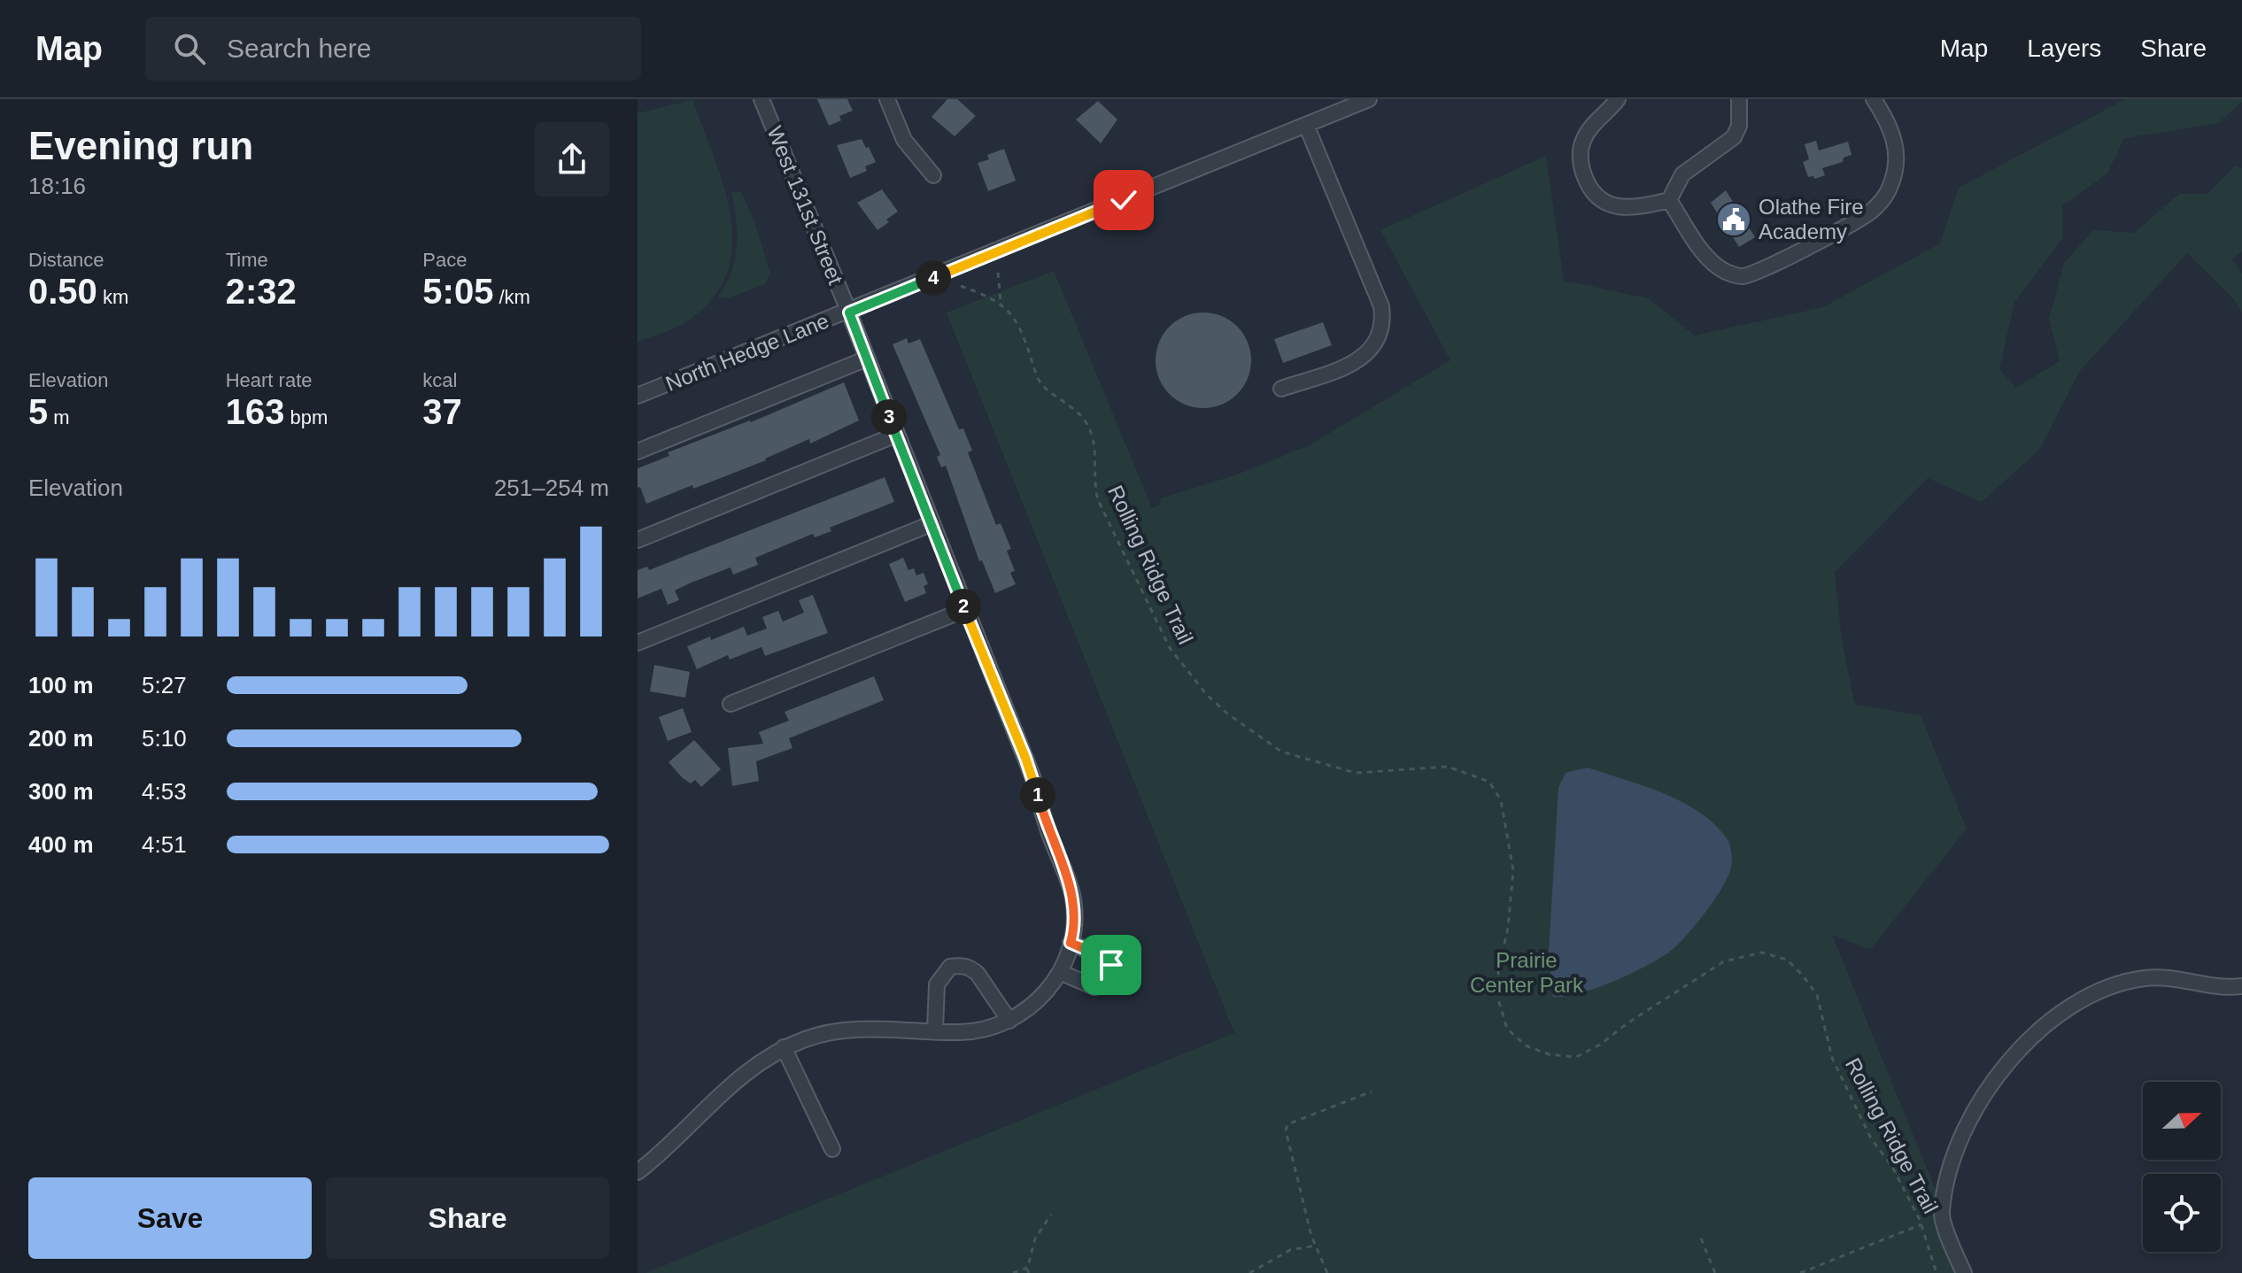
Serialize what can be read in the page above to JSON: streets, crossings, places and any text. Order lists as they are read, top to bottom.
{
  "streets": {
    "street": ["West 131st Street", "North Hedge Lane"],
    "path": ["Rolling Ridge Trail"]
  },
  "crossings": [
    ["West 131st Street", "North Hedge Lane"]
  ],
  "parks": ["Prairie Center Park"],
  "places": {
    "public building": ["Olathe Fire Academy"]
  },
  "north": "right",
  "page": {
    "header": "Map",
    "search": "Search here",
    "nav": ["Map", "Layers", "Share"],
    "heading": ["Evening run", "18:16"],
    "stats": [
      ["Distance", "0.50 km"],
      ["Time", "2:32"],
      ["Pace", "5:05 /km"],
      ["Elevation", "5 m"],
      ["Heart rate", "163 bpm"],
      ["kcal", "37"]
    ],
    "pins": [
      "4",
      "3",
      "2",
      "1"
    ],
    "chart": ["Elevation", "251–254 m"],
    "list": [
      {
        "name": "100 m",
        "note": "5:27"
      },
      {
        "name": "200 m",
        "note": "5:10"
      },
      {
        "name": "300 m",
        "note": "4:53"
      },
      {
        "name": "400 m",
        "note": "4:51"
      }
    ],
    "buttons": ["Save", "Share"]
  }
}
